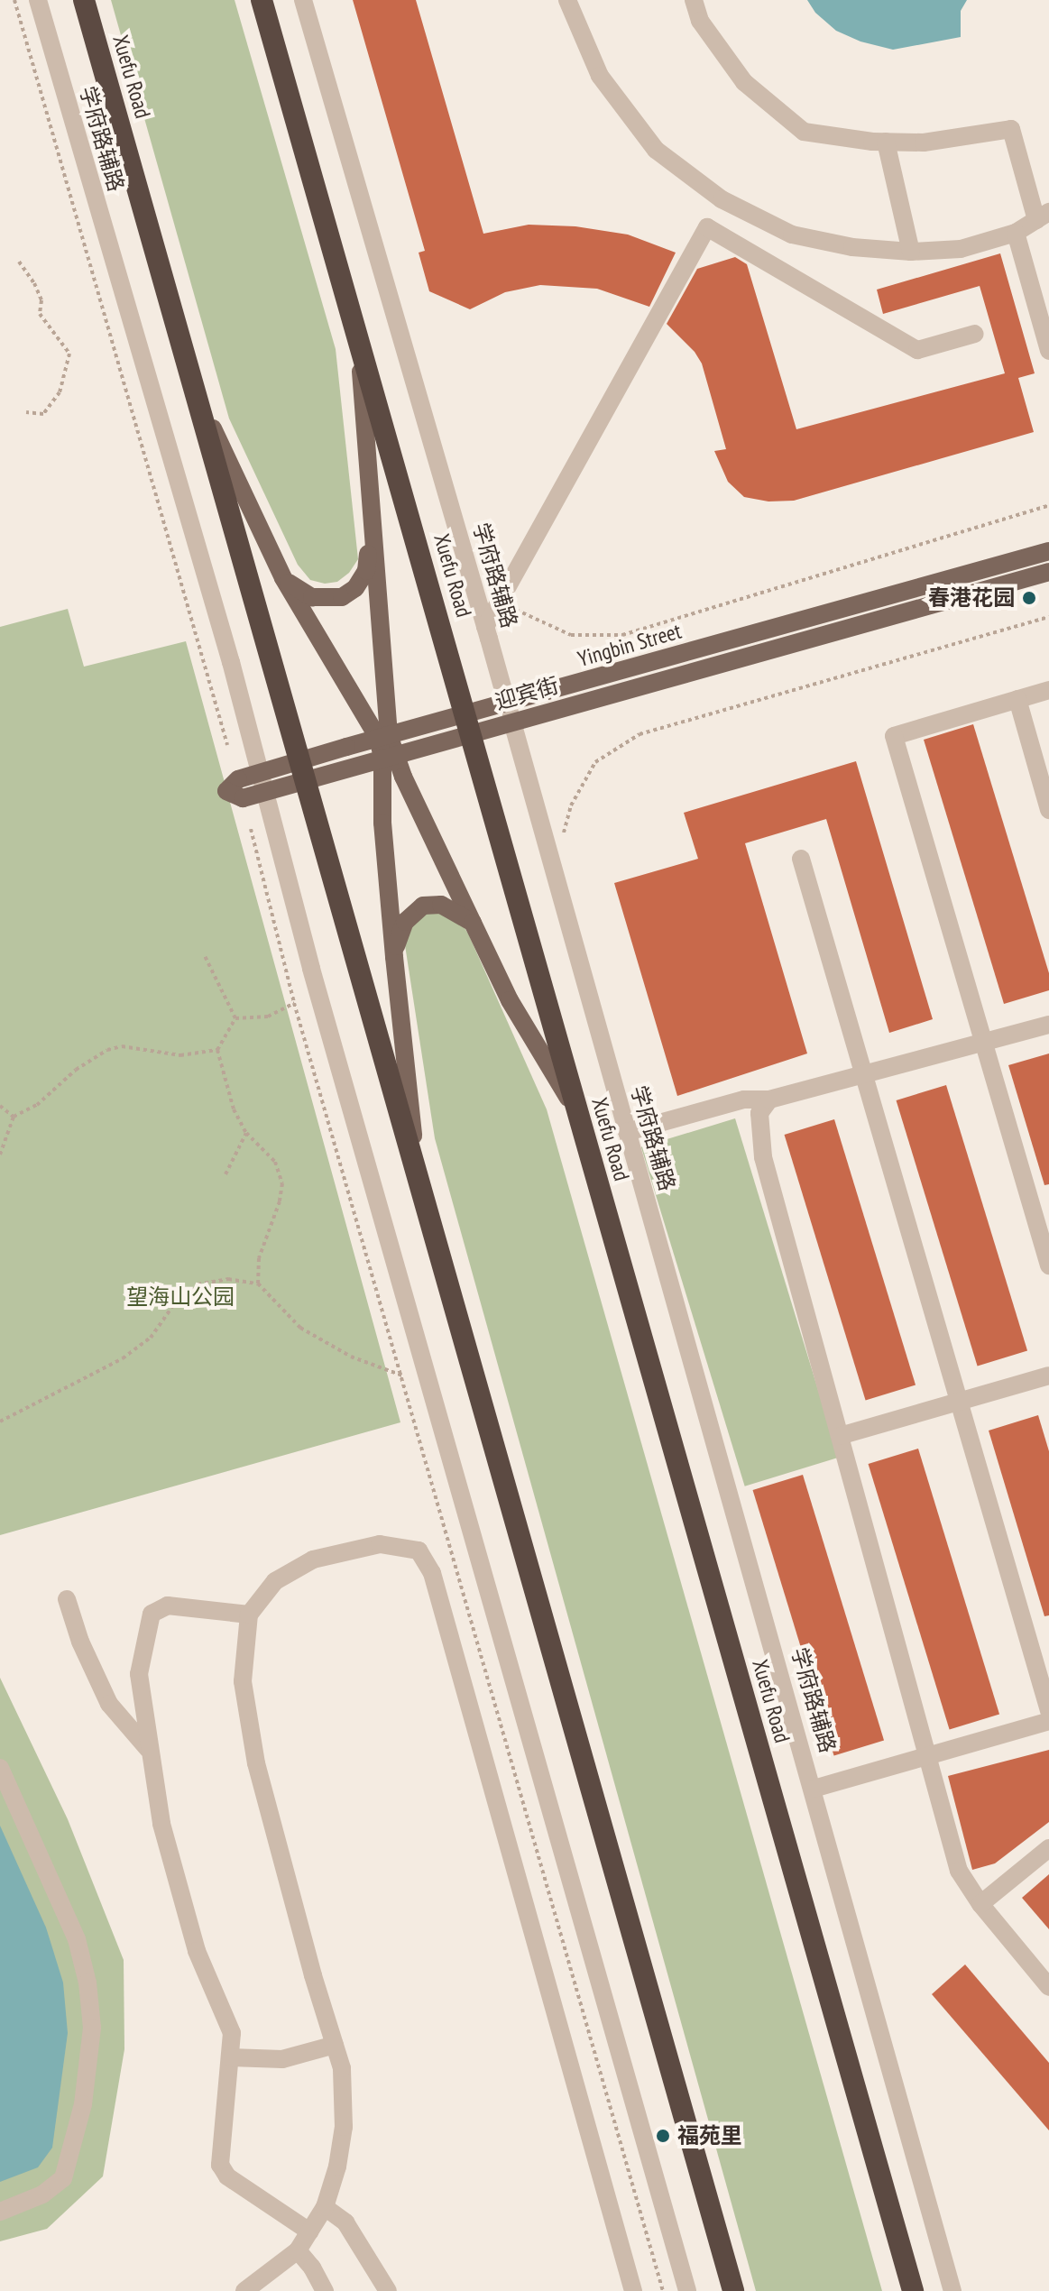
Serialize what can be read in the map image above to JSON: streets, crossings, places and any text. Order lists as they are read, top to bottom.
{
  "streets": {
    "highway": ["Xuefu Road"],
    "main road": ["Yingbin Street", "迎宾街"],
    "street": ["学府路辅路"]
  },
  "crossings": [
    ["Xuefu Road", "Yingbin Street"],
    ["Xuefu Road", "迎宾街"],
    ["学府路辅路", "Yingbin Street"],
    ["学府路辅路", "迎宾街"],
    ["Yingbin Street", "迎宾街"]
  ],
  "parks": ["望海山公园"],
  "places": ["春港花园", "福苑里"]
}
